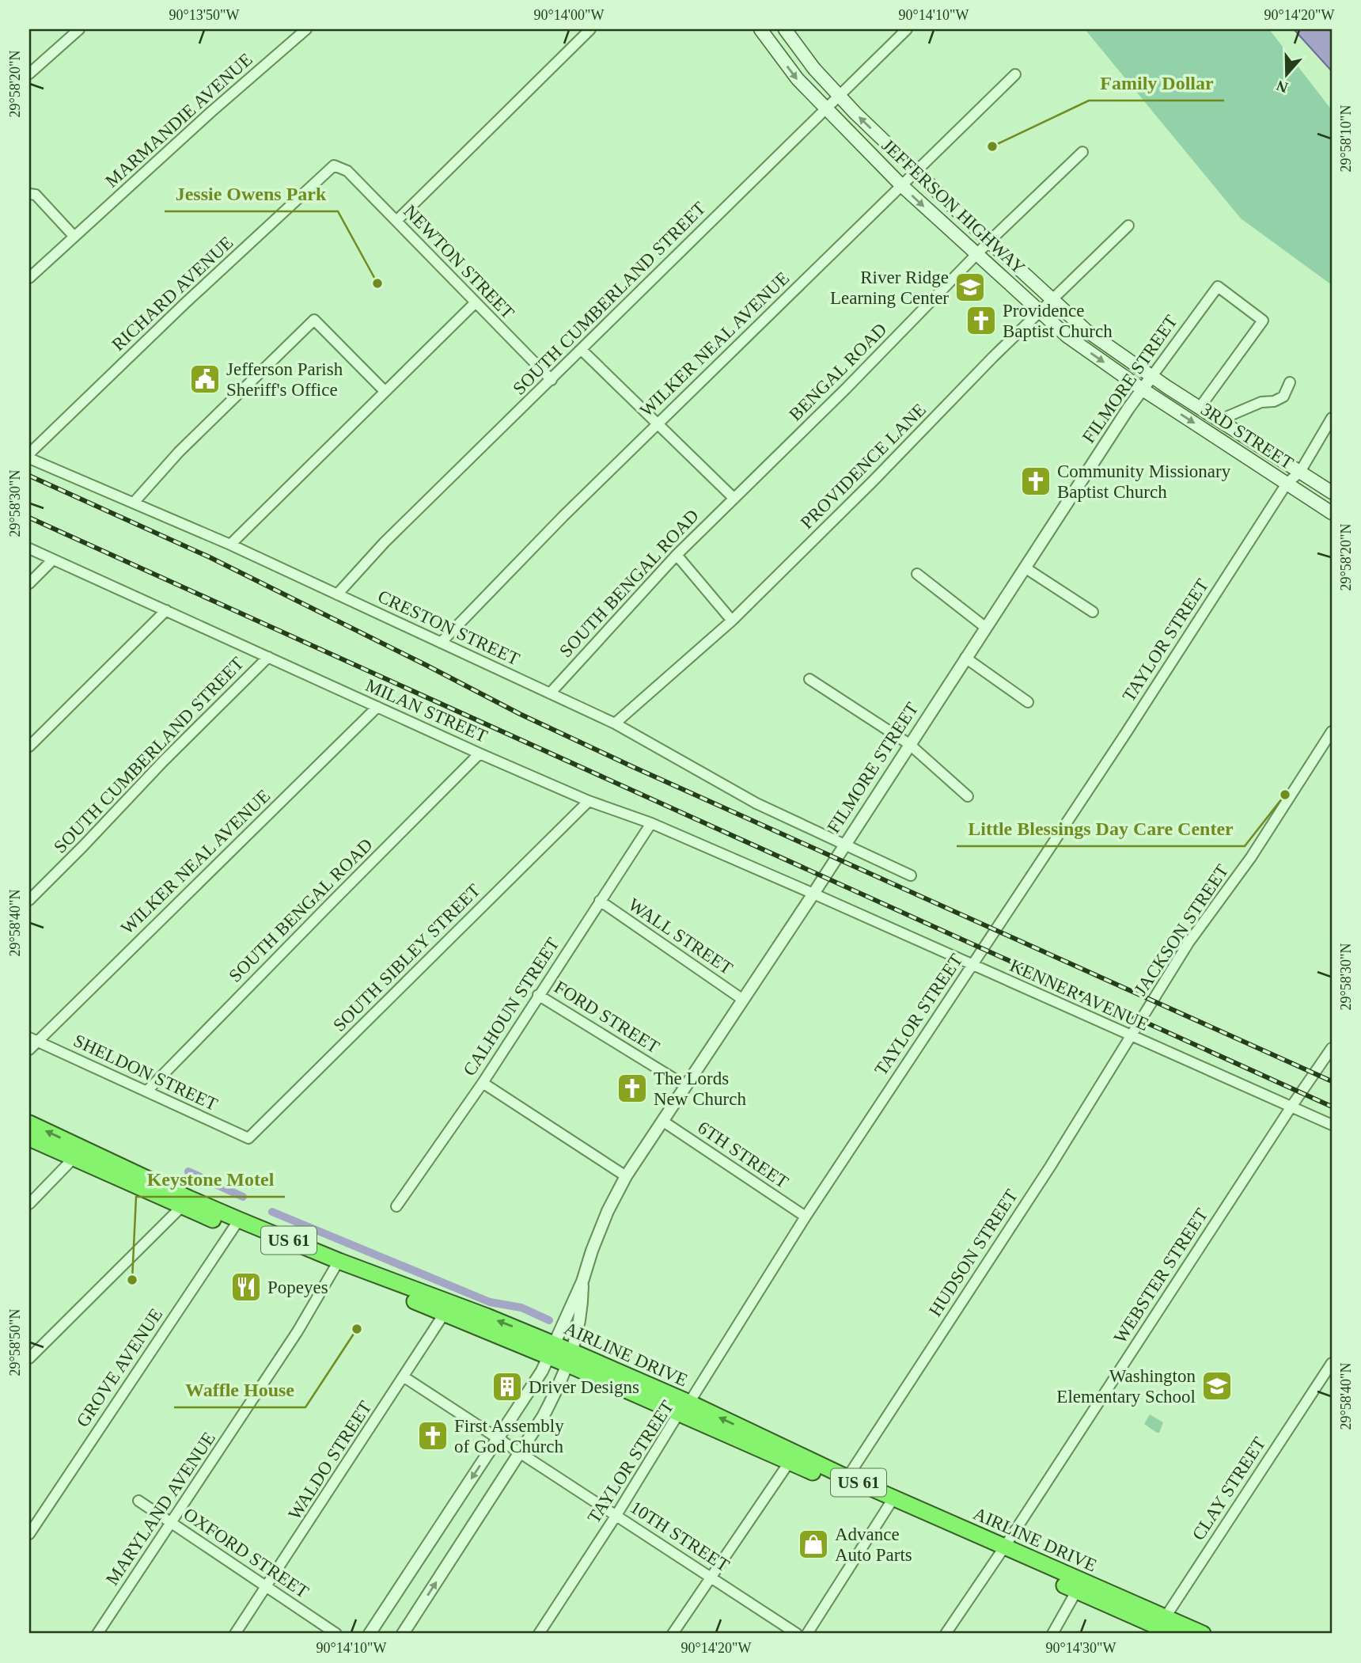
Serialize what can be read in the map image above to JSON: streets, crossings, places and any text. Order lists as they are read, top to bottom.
{
  "streets": {
    "highway": ["US 61", "AIRLINE DRIVE"],
    "main road": ["JEFFERSON HIGHWAY", "3RD STREET"],
    "street": [
      "MARMANDIE AVENUE",
      "NEWTON STREET",
      "RICHARD AVENUE",
      "SOUTH CUMBERLAND STREET",
      "WILKER NEAL AVENUE",
      "BENGAL ROAD",
      "FILMORE STREET",
      "PROVIDENCE LANE",
      "SOUTH BENGAL ROAD",
      "CRESTON STREET",
      "TAYLOR STREET",
      "MILAN STREET",
      "JACKSON STREET",
      "WALL STREET",
      "SOUTH SIBLEY STREET",
      "KENNER AVENUE",
      "CALHOUN STREET",
      "FORD STREET",
      "SHELDON STREET",
      "6TH STREET",
      "HUDSON STREET",
      "WEBSTER STREET",
      "GROVE AVENUE",
      "WALDO STREET",
      "CLAY STREET",
      "MARYLAND AVENUE",
      "10TH STREET",
      "OXFORD STREET"
    ]
  },
  "crossings": [
    ["JEFFERSON HIGHWAY", "SOUTH CUMBERLAND STREET"],
    ["JEFFERSON HIGHWAY", "WILKER NEAL AVENUE"],
    ["JEFFERSON HIGHWAY", "BENGAL ROAD"],
    ["JEFFERSON HIGHWAY", "FILMORE STREET"],
    ["JEFFERSON HIGHWAY", "3RD STREET"],
    ["JEFFERSON HIGHWAY", "PROVIDENCE LANE"],
    ["NEWTON STREET", "RICHARD AVENUE"],
    ["NEWTON STREET", "SOUTH CUMBERLAND STREET"],
    ["SOUTH CUMBERLAND STREET", "CRESTON STREET"],
    ["SOUTH CUMBERLAND STREET", "MILAN STREET"],
    ["WILKER NEAL AVENUE", "CRESTON STREET"],
    ["WILKER NEAL AVENUE", "MILAN STREET"],
    ["WILKER NEAL AVENUE", "SHELDON STREET"],
    ["BENGAL ROAD", "SOUTH BENGAL ROAD"],
    ["FILMORE STREET", "3RD STREET"],
    ["FILMORE STREET", "CRESTON STREET"],
    ["FILMORE STREET", "MILAN STREET"],
    ["FILMORE STREET", "WALL STREET"],
    ["FILMORE STREET", "KENNER AVENUE"],
    ["FILMORE STREET", "FORD STREET"],
    ["FILMORE STREET", "6TH STREET"],
    ["FILMORE STREET", "AIRLINE DRIVE"],
    ["FILMORE STREET", "10TH STREET"],
    ["3RD STREET", "TAYLOR STREET"],
    ["PROVIDENCE LANE", "CRESTON STREET"],
    ["SOUTH BENGAL ROAD", "CRESTON STREET"],
    ["SOUTH BENGAL ROAD", "MILAN STREET"],
    ["SOUTH BENGAL ROAD", "SHELDON STREET"],
    ["TAYLOR STREET", "KENNER AVENUE"],
    ["TAYLOR STREET", "6TH STREET"],
    ["TAYLOR STREET", "AIRLINE DRIVE"],
    ["TAYLOR STREET", "10TH STREET"],
    ["MILAN STREET", "SOUTH SIBLEY STREET"],
    ["MILAN STREET", "KENNER AVENUE"],
    ["MILAN STREET", "CALHOUN STREET"],
    ["JACKSON STREET", "KENNER AVENUE"],
    ["JACKSON STREET", "HUDSON STREET"],
    ["WALL STREET", "CALHOUN STREET"],
    ["SOUTH SIBLEY STREET", "SHELDON STREET"],
    ["KENNER AVENUE", "HUDSON STREET"],
    ["KENNER AVENUE", "WEBSTER STREET"],
    ["CALHOUN STREET", "FORD STREET"],
    ["HUDSON STREET", "AIRLINE DRIVE"],
    ["WEBSTER STREET", "AIRLINE DRIVE"],
    ["AIRLINE DRIVE", "GROVE AVENUE"],
    ["AIRLINE DRIVE", "WALDO STREET"],
    ["AIRLINE DRIVE", "CLAY STREET"],
    ["AIRLINE DRIVE", "MARYLAND AVENUE"],
    ["WALDO STREET", "10TH STREET"],
    ["WALDO STREET", "OXFORD STREET"],
    ["MARYLAND AVENUE", "OXFORD STREET"]
  ],
  "places": {
    "other": [
      "Family Dollar",
      "Jessie Owens Park",
      "Little Blessings Day Care Center",
      "Keystone Motel",
      "Waffle House"
    ],
    "school or university": ["River Ridge Learning Center", "Washington Elementary School"],
    "church": [
      "Providence Baptist Church",
      "Community Missionary Baptist Church",
      "The Lords New Church",
      "First Assembly of God Church"
    ],
    "public building": ["Jefferson Parish Sheriff's Office"],
    "restaurant": ["Popeyes"],
    "building": ["Driver Designs"],
    "shop": ["Advance Auto Parts"]
  },
  "north": "bottom",
  "coordinates": [
    "90°13'50\"W",
    "90°14'00\"W",
    "90°14'10\"W",
    "90°14'20\"W",
    "29°58'20\"N",
    "29°58'10\"N",
    "29°58'30\"N",
    "29°58'40\"N",
    "29°58'50\"N",
    "90°14'30\"W"
  ]
}
